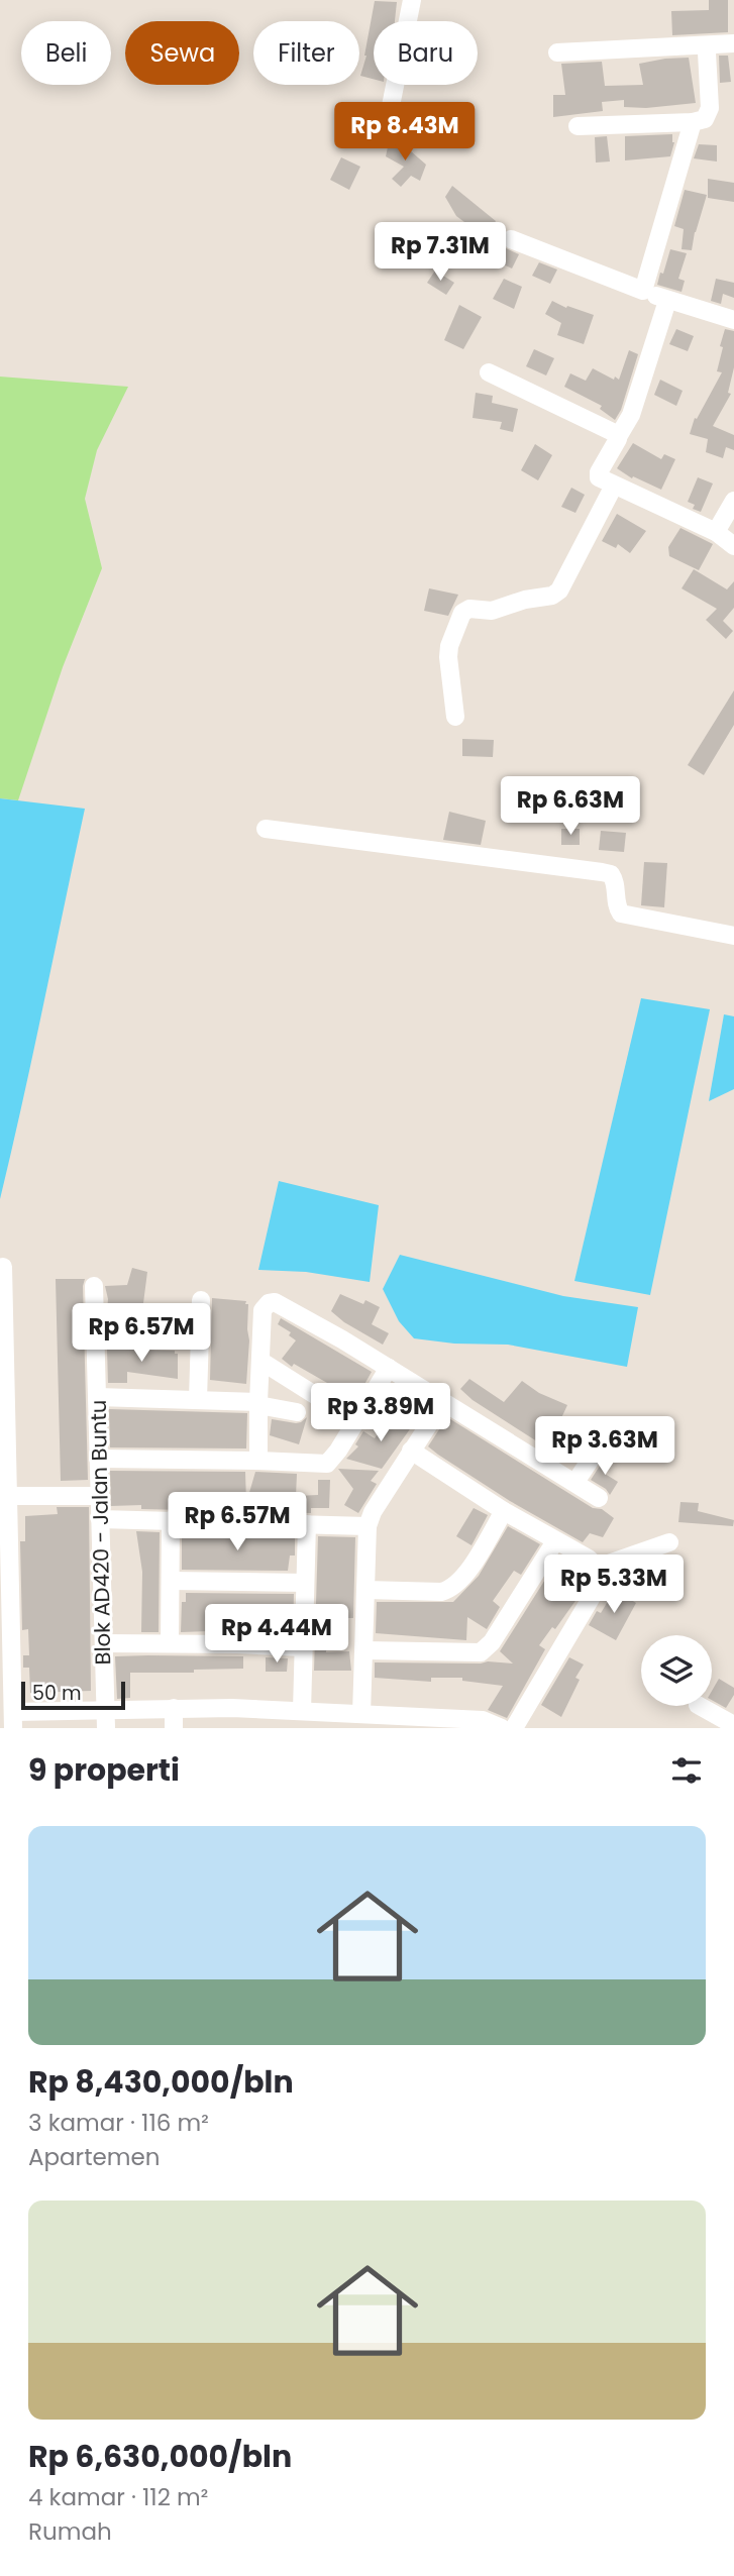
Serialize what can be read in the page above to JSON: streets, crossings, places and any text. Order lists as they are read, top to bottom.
{
  "streets": {
    "street": ["Blok AD420 - Jalan Buntu"]
  },
  "scale_bar": "50 m",
  "page": {
    "chip": [
      "Beli",
      "Sewa",
      "Filter",
      "Baru"
    ],
    "price": [
      "Rp 8.43M",
      "Rp 7.31M",
      "Rp 6.63M",
      "Rp 6.57M",
      "Rp 3.89M",
      "Rp 3.63M",
      "Rp 6.57M",
      "Rp 5.33M",
      "Rp 4.44M"
    ],
    "scale": "50 m",
    "heading": "9 properti",
    "list": [
      {
        "name": "Rp 8,430,000/bln",
        "note": "3 kamar · 116 m² · Apartemen"
      },
      {
        "name": "Rp 6,630,000/bln",
        "note": "4 kamar · 112 m² · Rumah"
      }
    ]
  }
}
